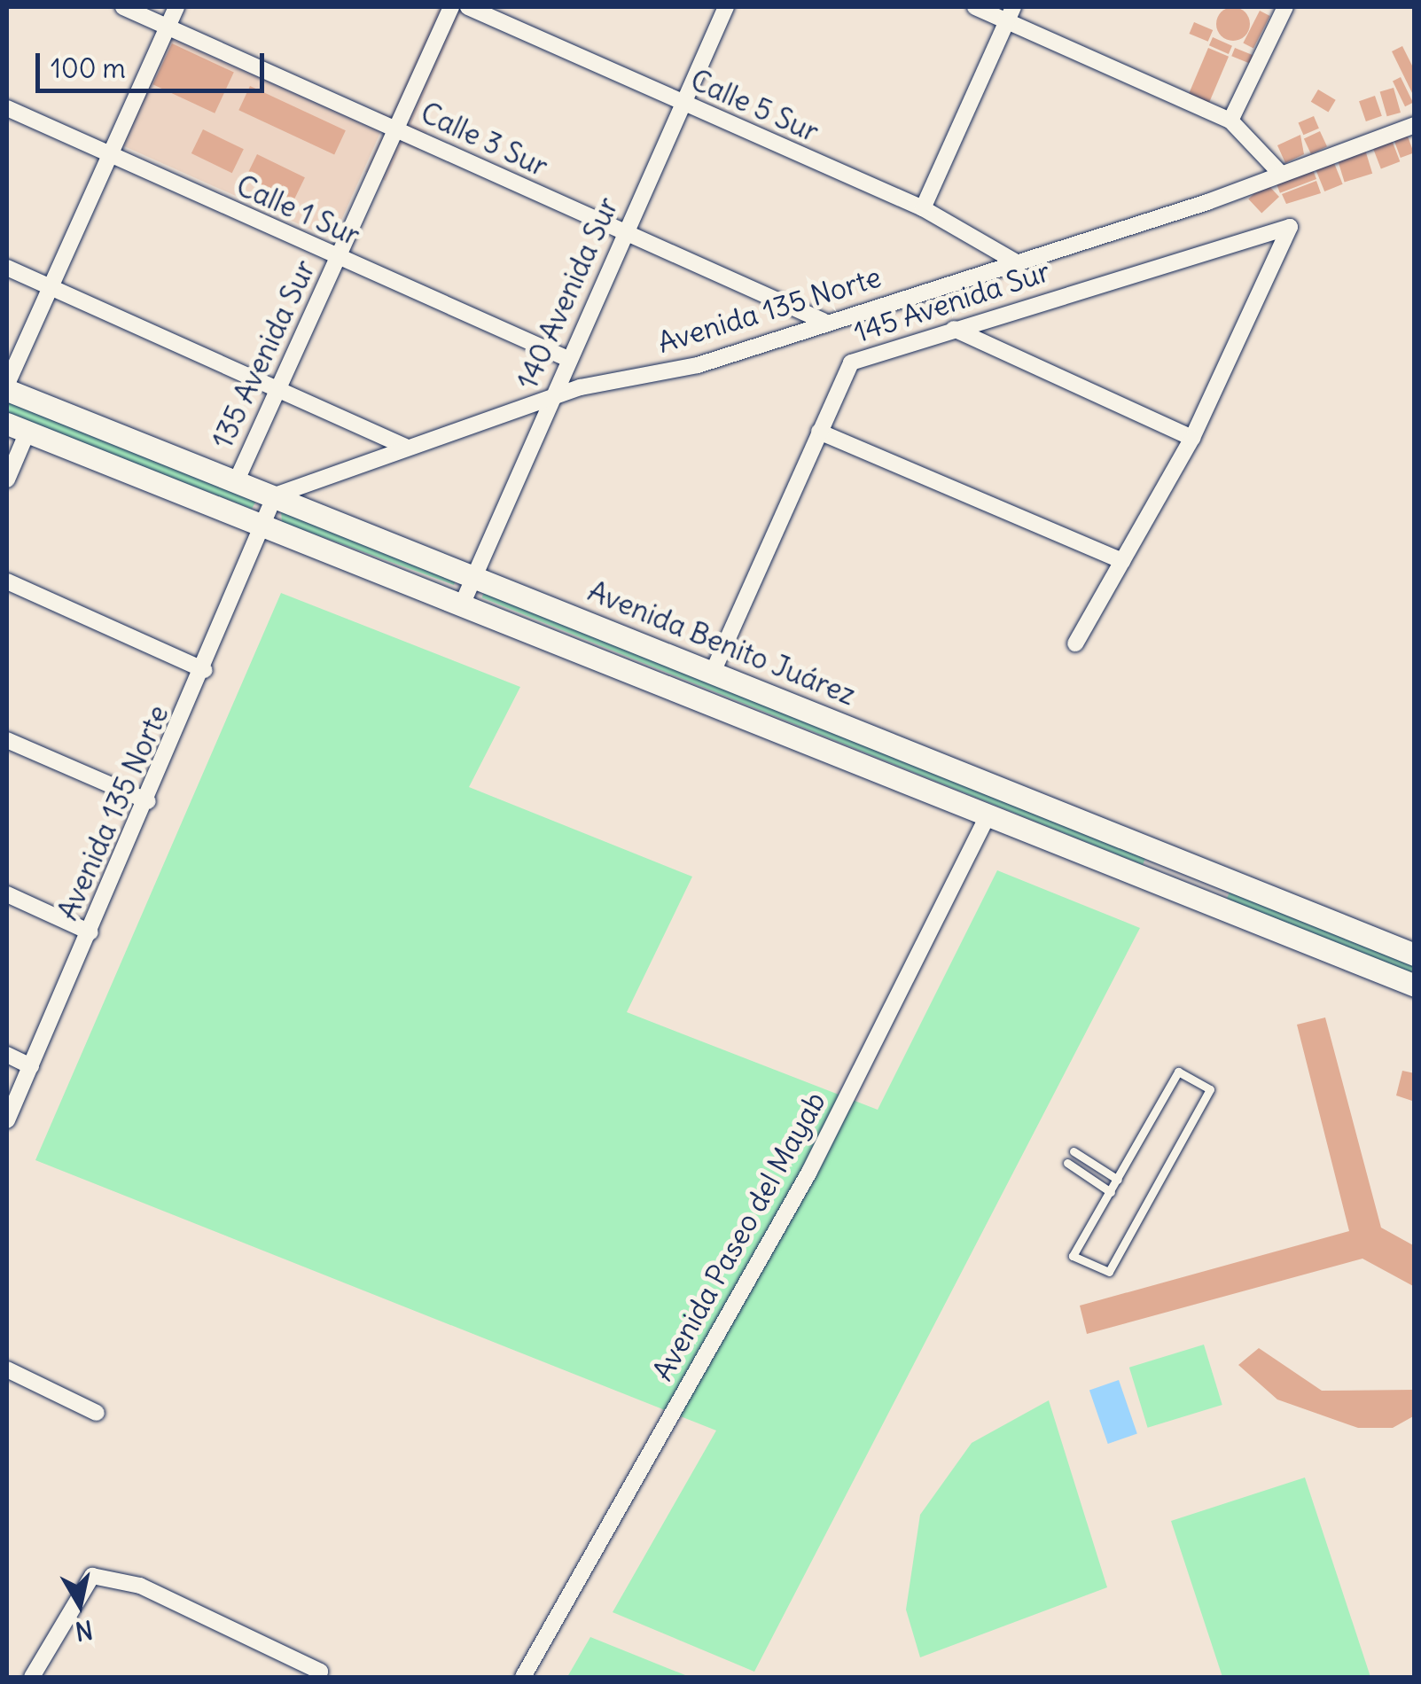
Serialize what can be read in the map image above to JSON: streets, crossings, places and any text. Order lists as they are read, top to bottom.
{
  "streets": {
    "main road": ["Avenida Benito Juárez"],
    "street": [
      "Calle 5 Sur",
      "Calle 3 Sur",
      "Calle 1 Sur",
      "140 Avenida Sur",
      "145 Avenida Sur",
      "Avenida 135 Norte",
      "135 Avenida Sur",
      "Avenida Paseo del Mayab"
    ]
  },
  "crossings": [
    ["Calle 5 Sur", "140 Avenida Sur"],
    ["Calle 5 Sur", "Avenida 135 Norte"],
    ["Calle 3 Sur", "140 Avenida Sur"],
    ["Calle 3 Sur", "Avenida 135 Norte"],
    ["Calle 3 Sur", "135 Avenida Sur"],
    ["Calle 1 Sur", "140 Avenida Sur"],
    ["Calle 1 Sur", "135 Avenida Sur"],
    ["140 Avenida Sur", "Avenida 135 Norte"],
    ["140 Avenida Sur", "Avenida Benito Juárez"],
    ["145 Avenida Sur", "Avenida Benito Juárez"],
    ["Avenida 135 Norte", "Avenida Benito Juárez"],
    ["135 Avenida Sur", "Avenida Benito Juárez"],
    ["Avenida Benito Juárez", "Avenida Paseo del Mayab"]
  ],
  "scale_bar": "100 m",
  "north": "bottom"
}
